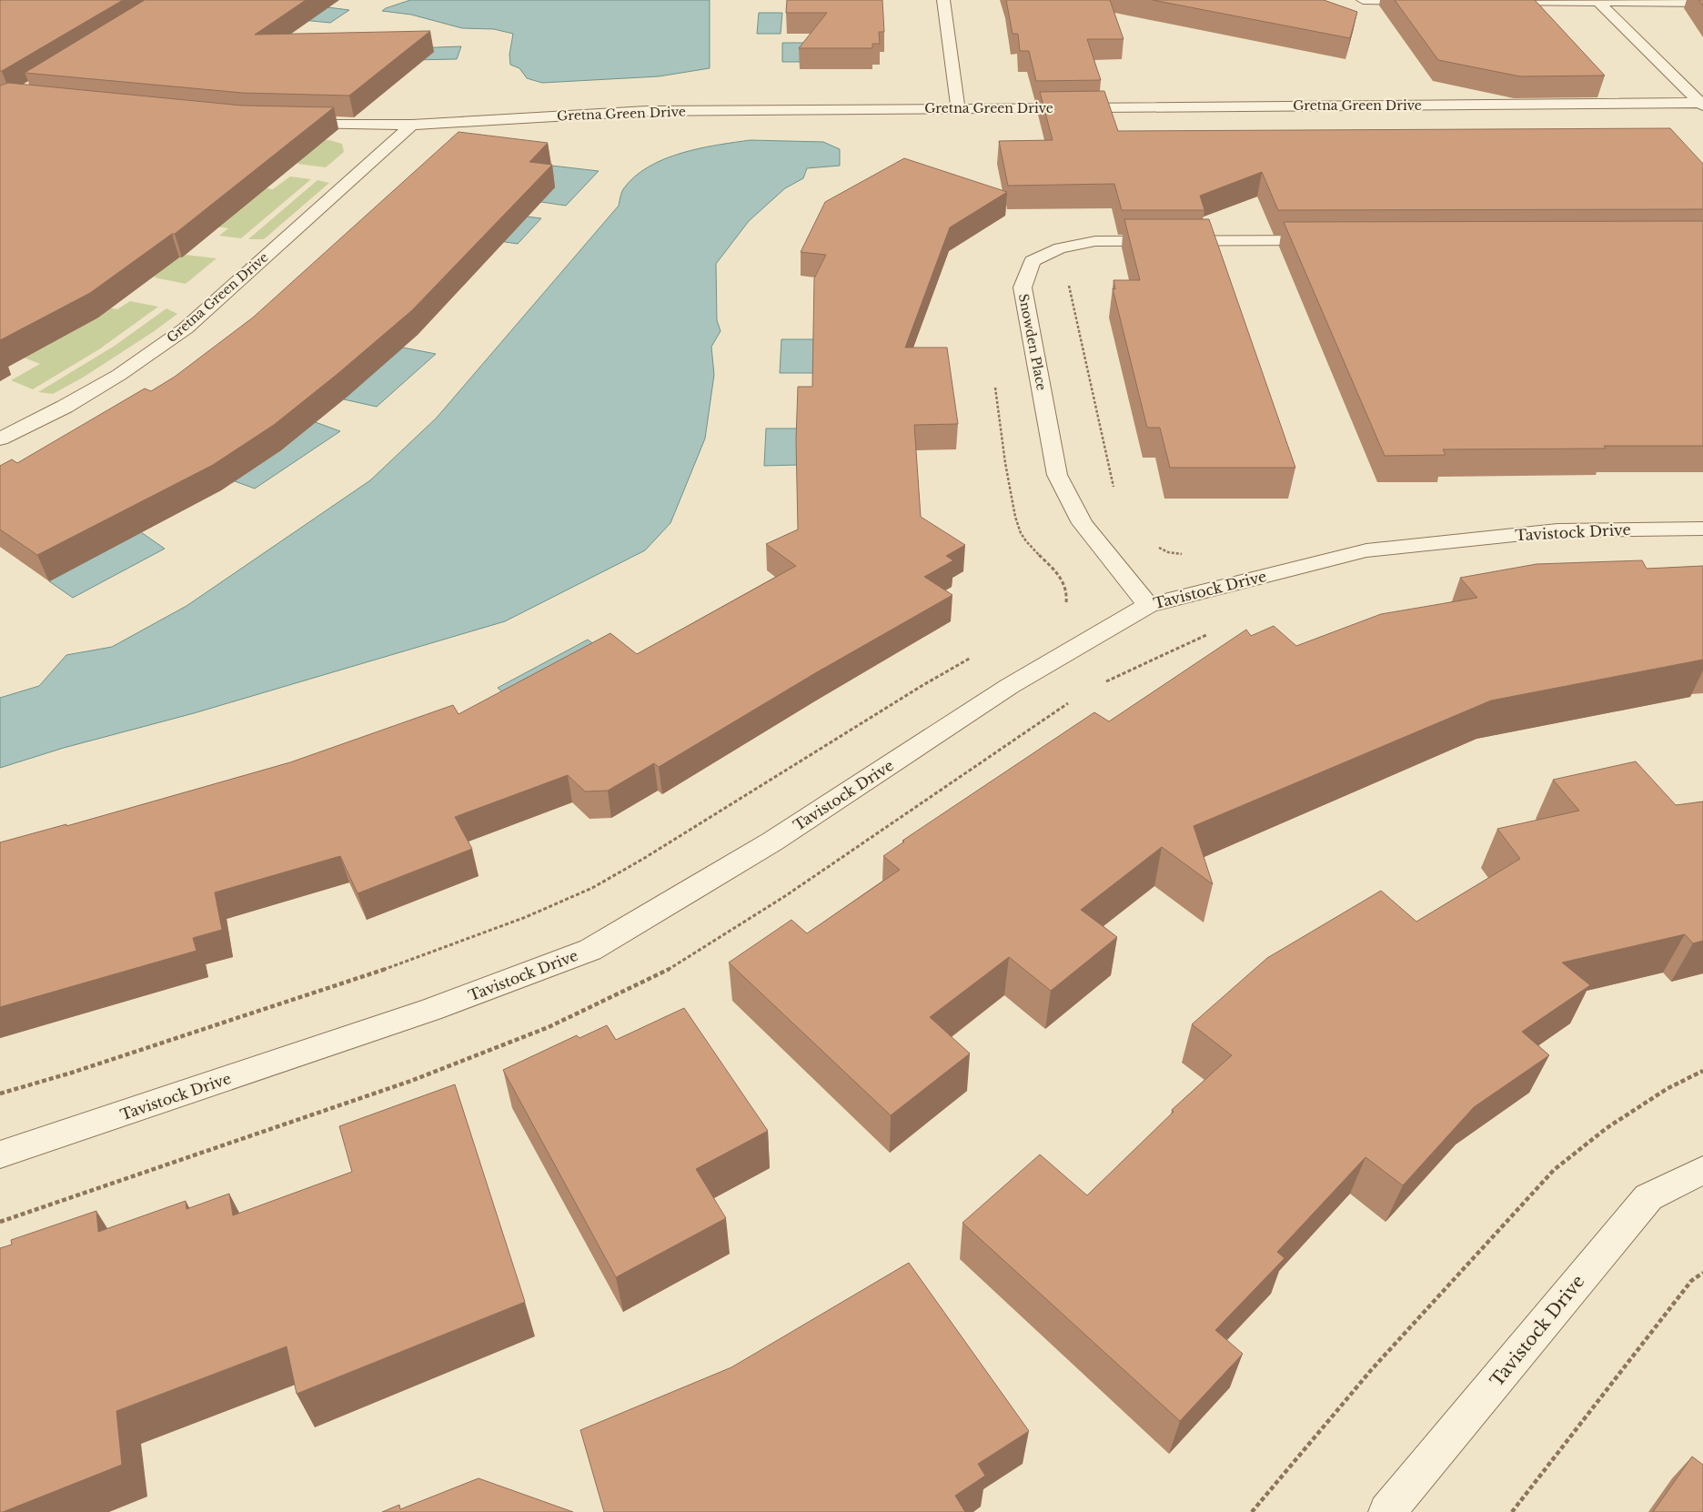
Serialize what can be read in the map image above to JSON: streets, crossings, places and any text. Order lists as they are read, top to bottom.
{
  "streets": {
    "street": ["Gretna Green Drive", "Snowden Place", "Tavistock Drive"]
  },
  "crossings": [
    ["Snowden Place", "Tavistock Drive"]
  ]
}
